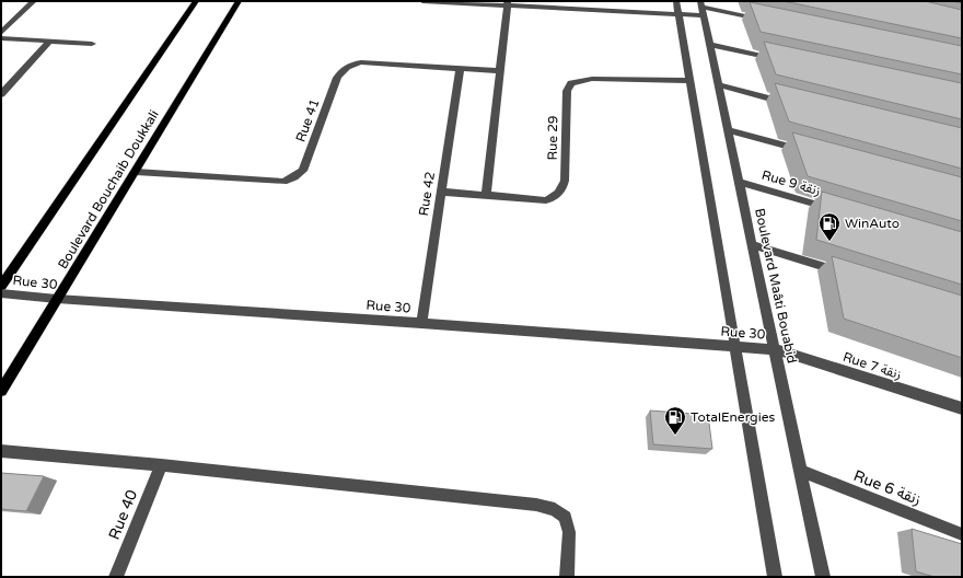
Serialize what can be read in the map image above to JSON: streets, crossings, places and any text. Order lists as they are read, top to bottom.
{
  "streets": {
    "main road": ["Boulevard Bouchaib Doukkali"],
    "street": [
      "Rue 41",
      "Rue 29",
      "Rue 9 زنقة",
      "Rue 42",
      "Rue 30",
      "Boulevard Maâti Bouabid",
      "Rue 7 زنقة",
      "Rue 6 زنقة",
      "Rue 40"
    ]
  },
  "crossings": [
    ["Rue 41", "Boulevard Bouchaib Doukkali"],
    ["Rue 41", "Rue 42"],
    ["Rue 29", "Rue 42"],
    ["Rue 9 زنقة", "Boulevard Maâti Bouabid"],
    ["Boulevard Bouchaib Doukkali", "Rue 30"],
    ["Rue 42", "Rue 30"],
    ["Rue 30", "Boulevard Maâti Bouabid"],
    ["Rue 30", "Rue 7 زنقة"],
    ["Boulevard Maâti Bouabid", "Rue 7 زنقة"],
    ["Boulevard Maâti Bouabid", "Rue 6 زنقة"]
  ],
  "places": {
    "fuel station": ["WinAuto", "TotalEnergies"]
  }
}
